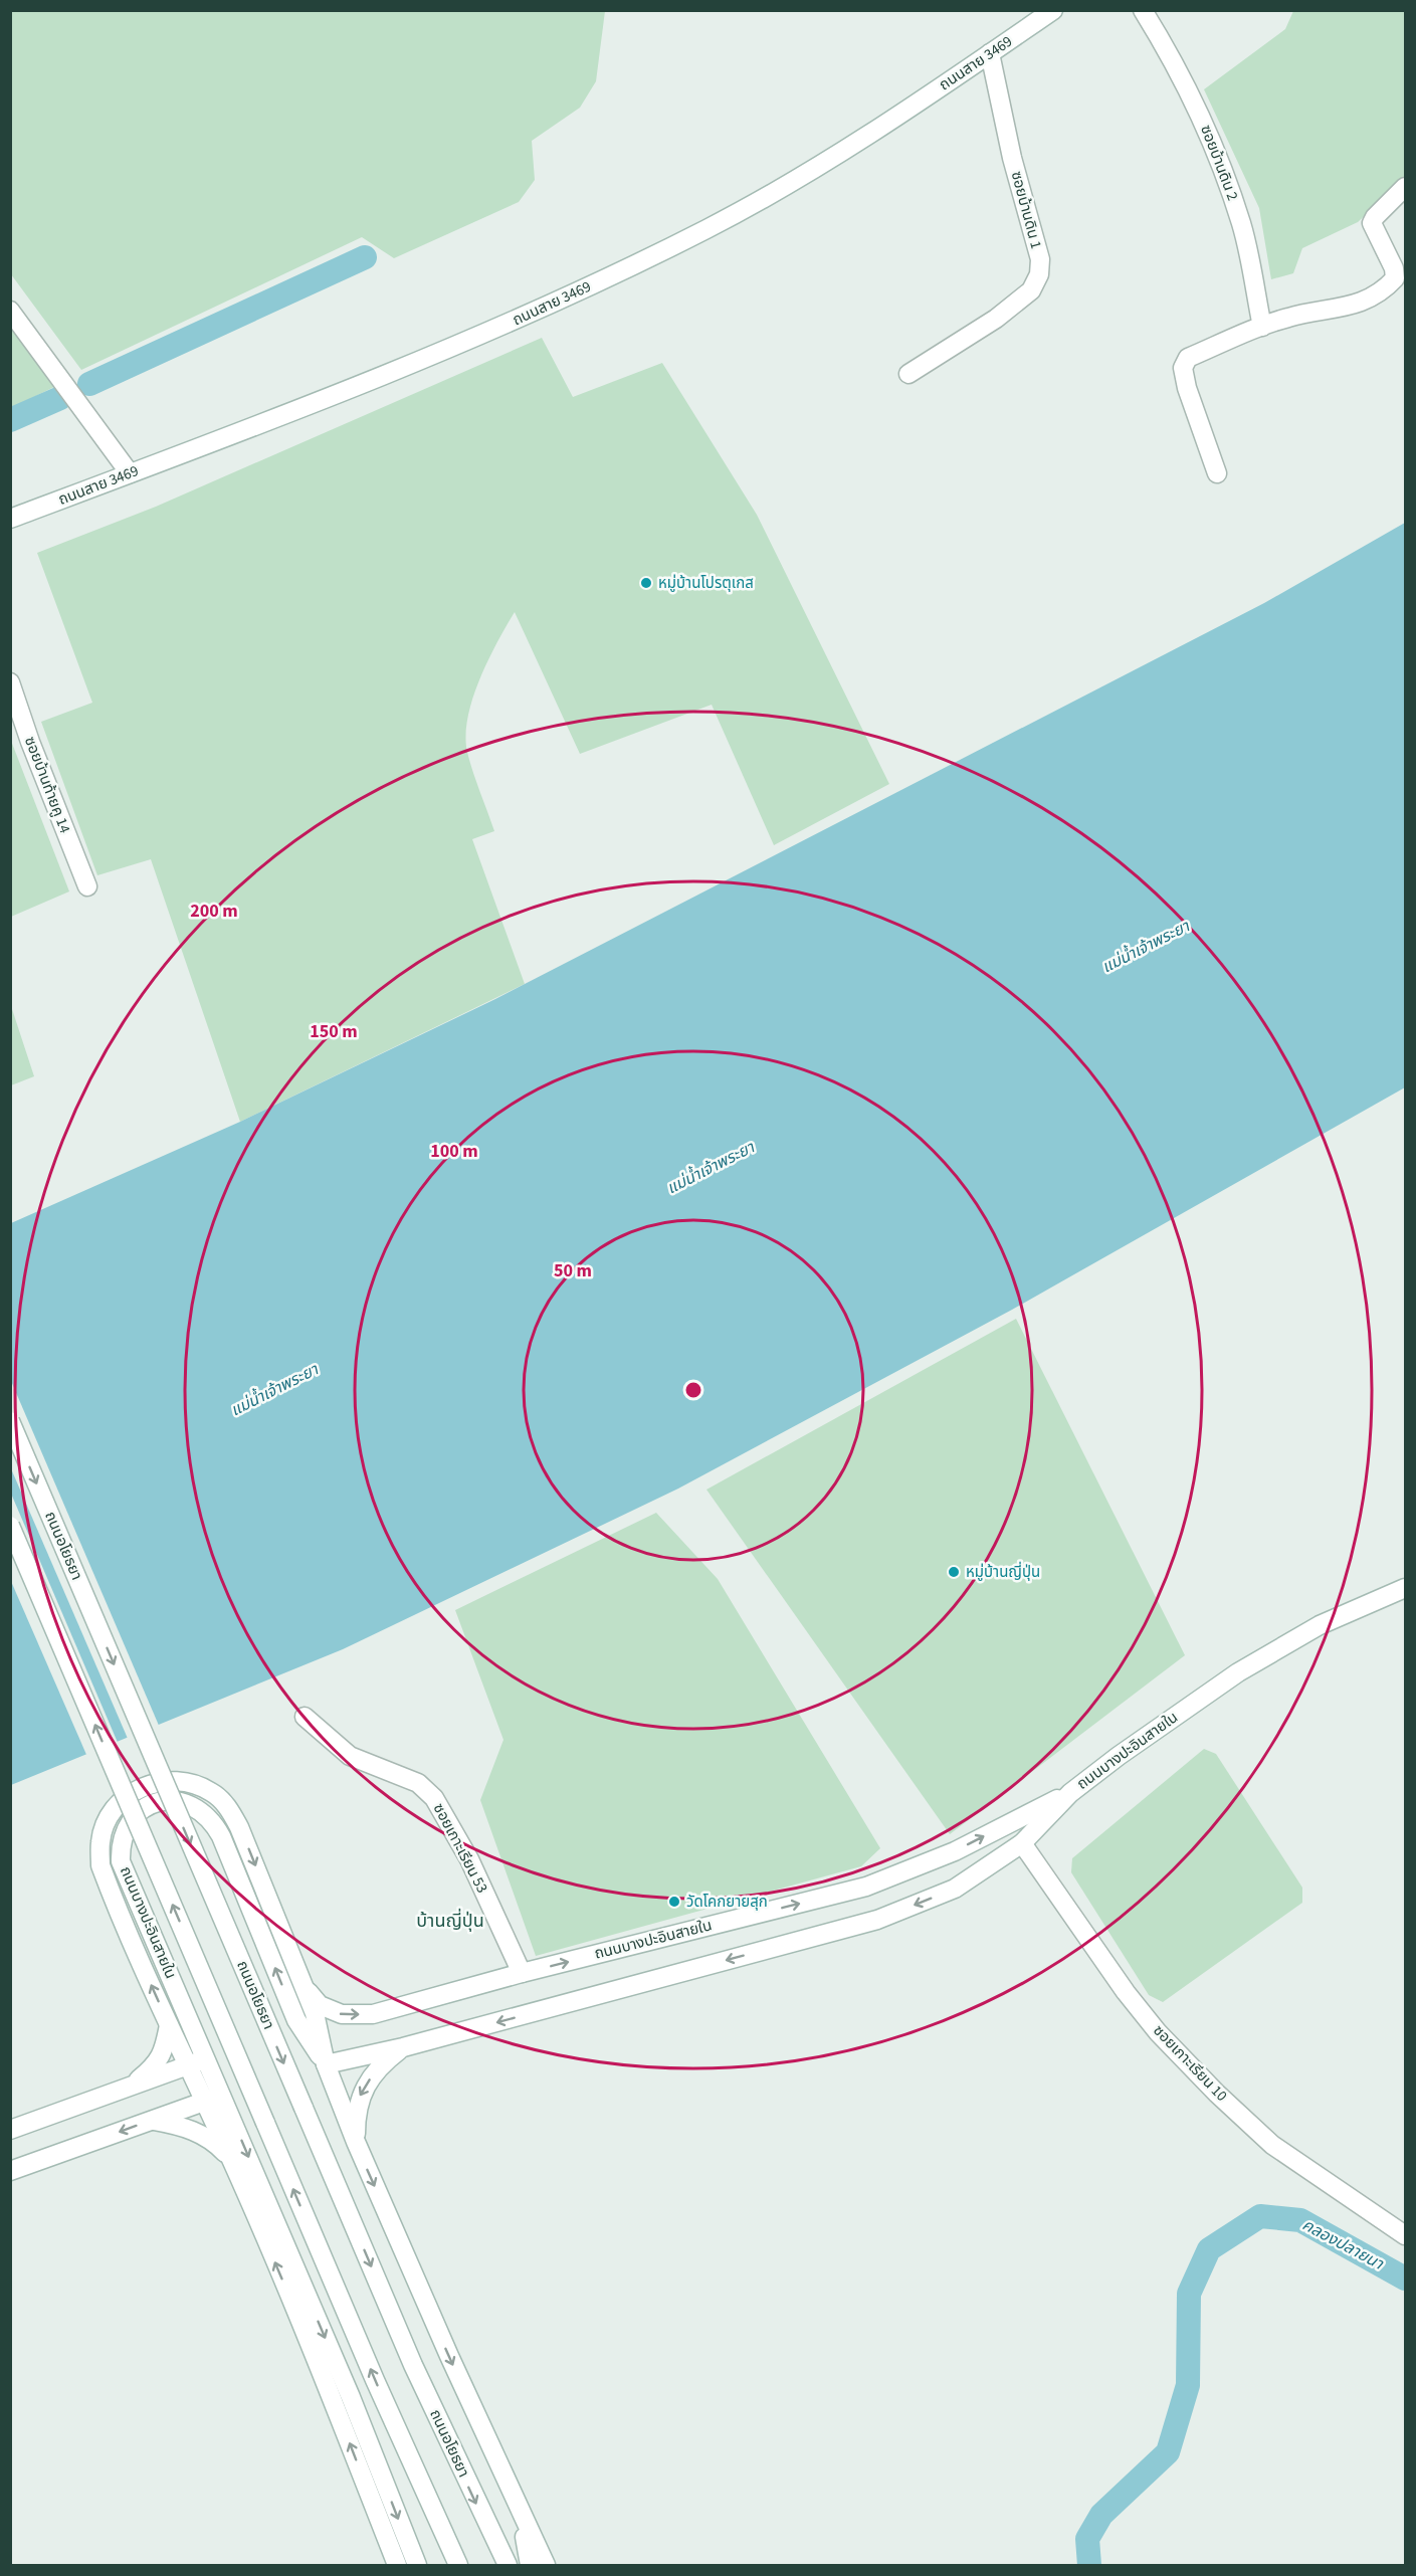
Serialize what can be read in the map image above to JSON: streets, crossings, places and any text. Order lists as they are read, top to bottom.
{
  "streets": {
    "main road": [
      "ถนนสาย 3469",
      "ซอยบ้านดิน 2",
      "ซอยบ้านดิน 1",
      "ซอยบ้านท้ายคู 14",
      "ถนนอโยธยา",
      "ถนนบางปะอินสายใน",
      "ซอยเกาะเรียน 53",
      "ซอยเกาะเรียน 10"
    ]
  },
  "crossings": [
    ["ถนนสาย 3469", "ซอยบ้านดิน 1"],
    ["ถนนบางปะอินสายใน", "ซอยเกาะเรียน 53"],
    ["ถนนบางปะอินสายใน", "ซอยเกาะเรียน 10"]
  ],
  "districts": ["บ้านญี่ปุ่น"],
  "water": ["แม่น้ำเจ้าพระยา", "คลองปลายนา"],
  "places": ["หมู่บ้านโปรตุเกส", "หมู่บ้านญี่ปุ่น", "วัดโคกยายสุก"],
  "rings": [
    "200 m",
    "150 m",
    "100 m",
    "50 m"
  ]
}
